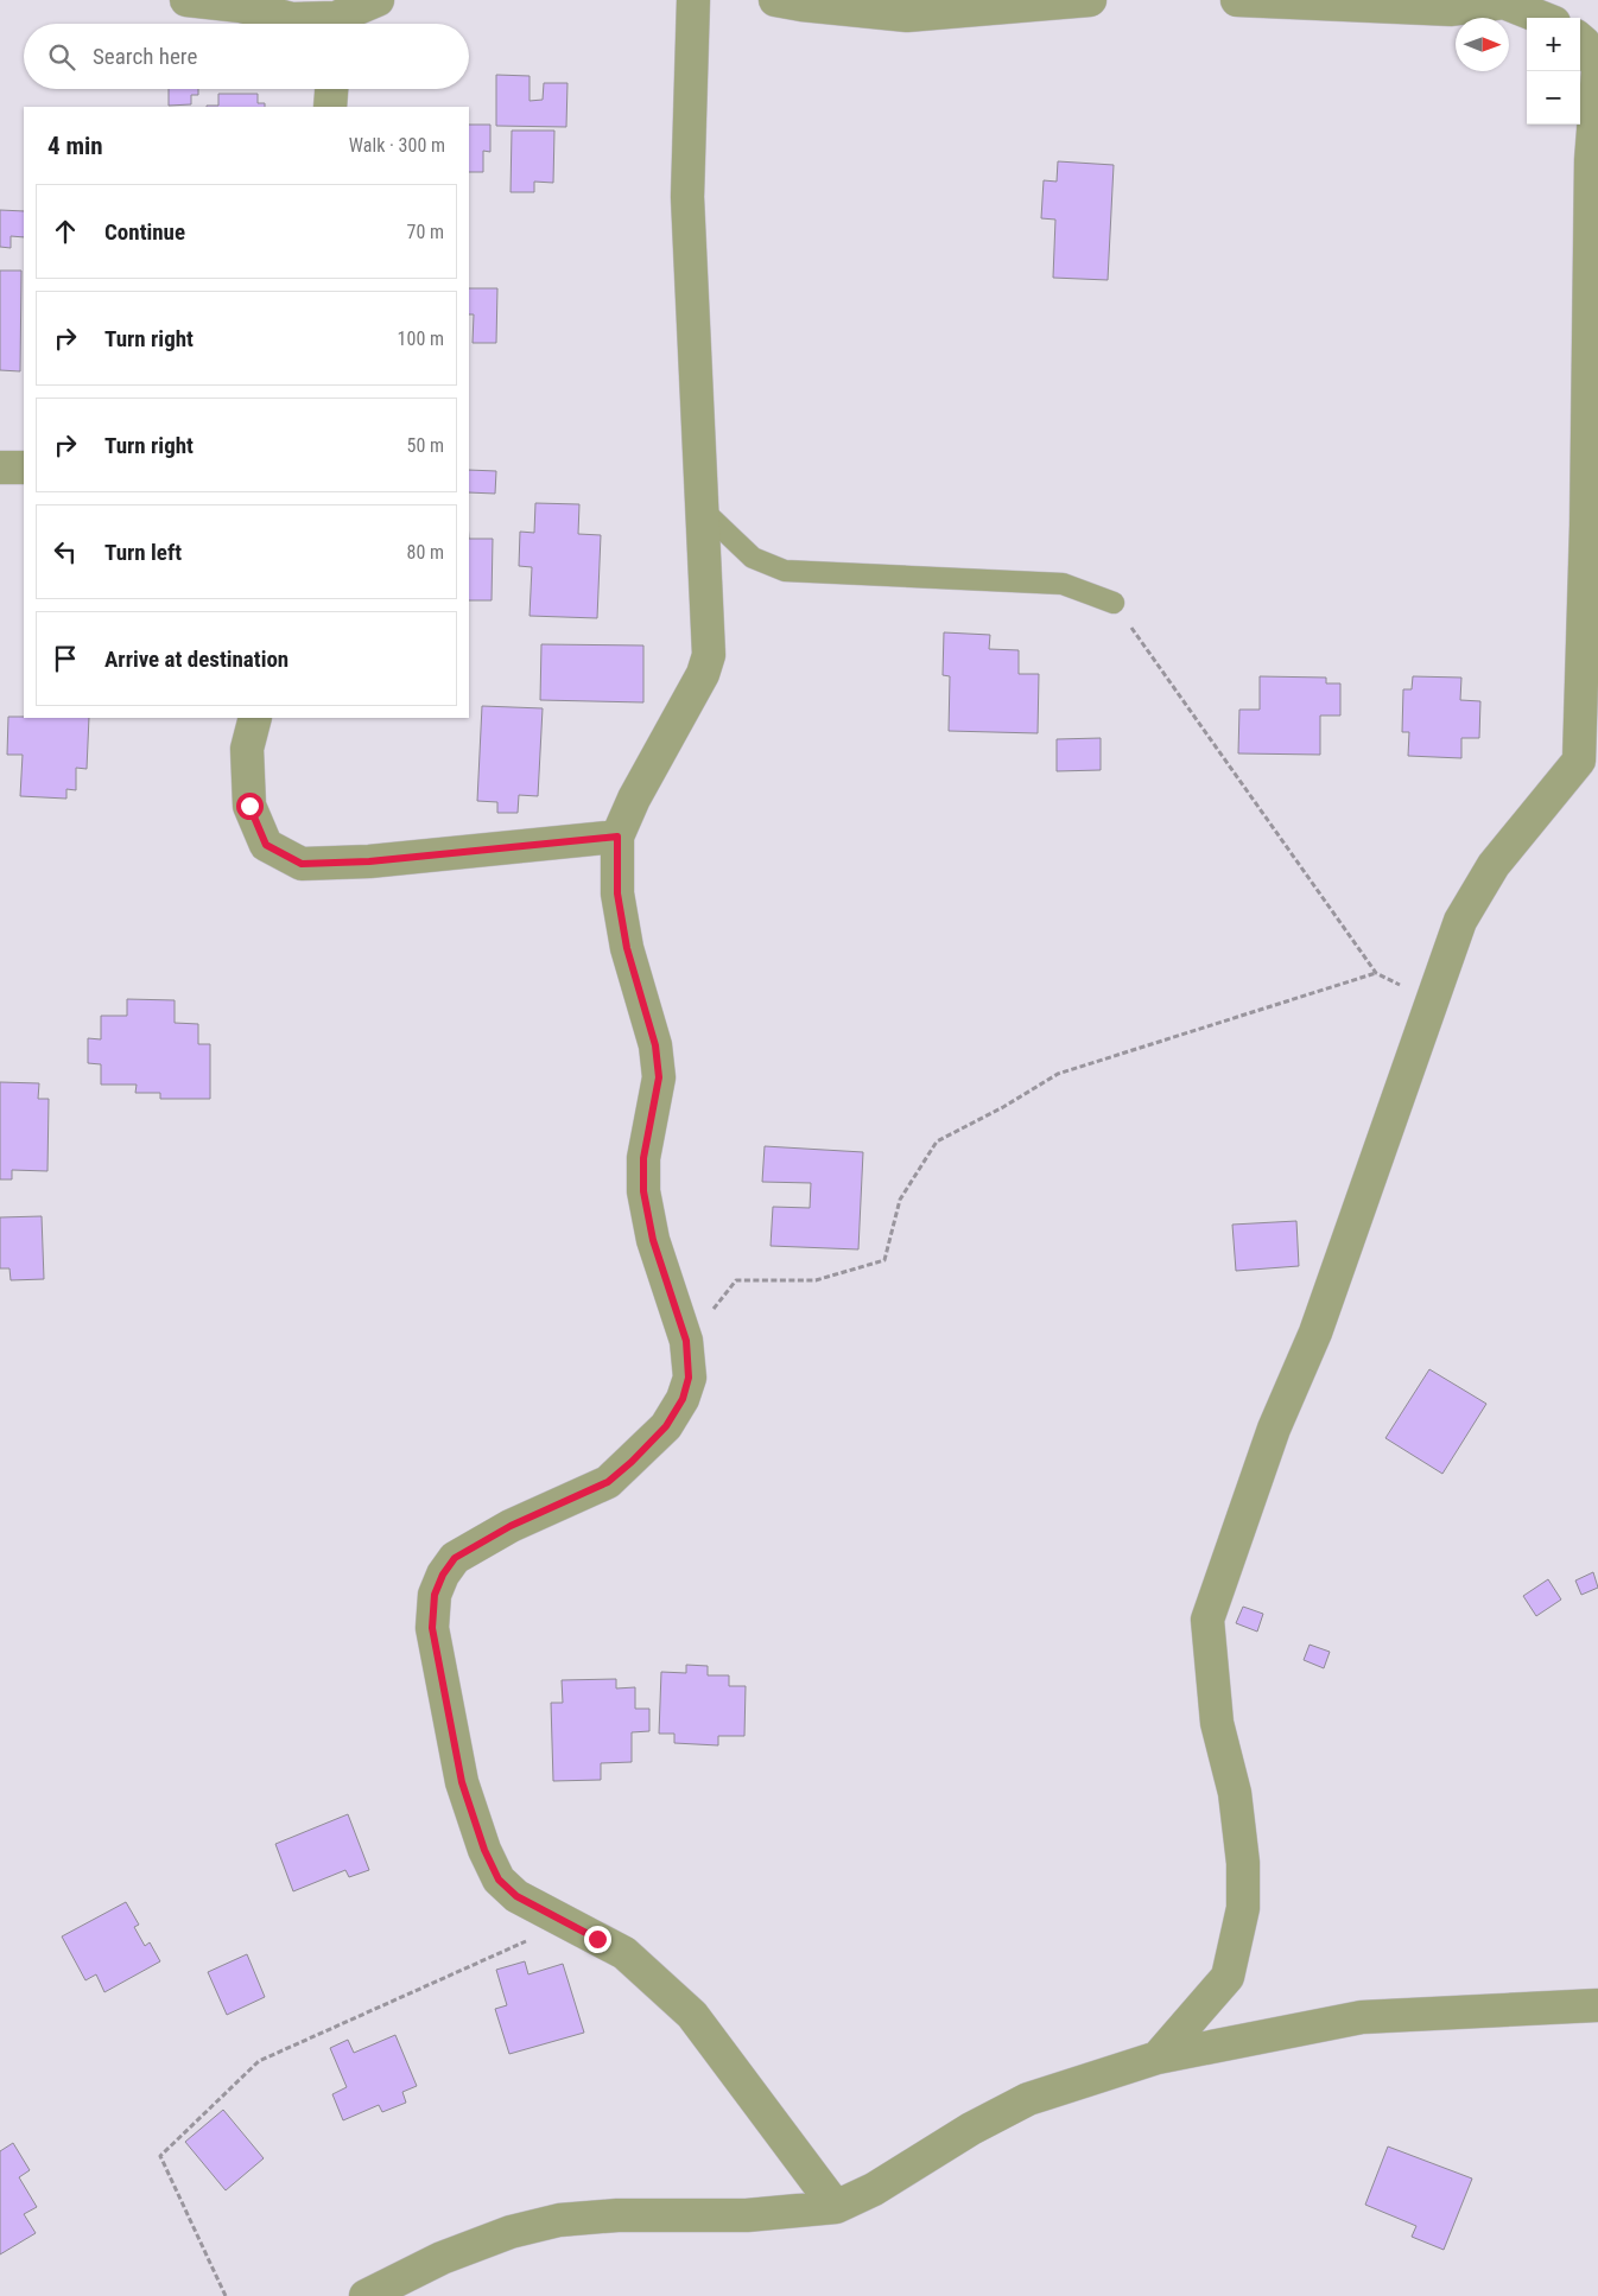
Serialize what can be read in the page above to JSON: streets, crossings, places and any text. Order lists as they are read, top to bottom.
{
  "north": "right",
  "page": {
    "map_buttons": ["+", "−"],
    "search": "Search here",
    "heading": ["4 min", "Walk · 300 m"],
    "list": [
      ["Continue", "70 m"],
      ["Turn right", "100 m"],
      ["Turn right", "50 m"],
      ["Turn left", "80 m"],
      "Arrive at destination"
    ]
  }
}
